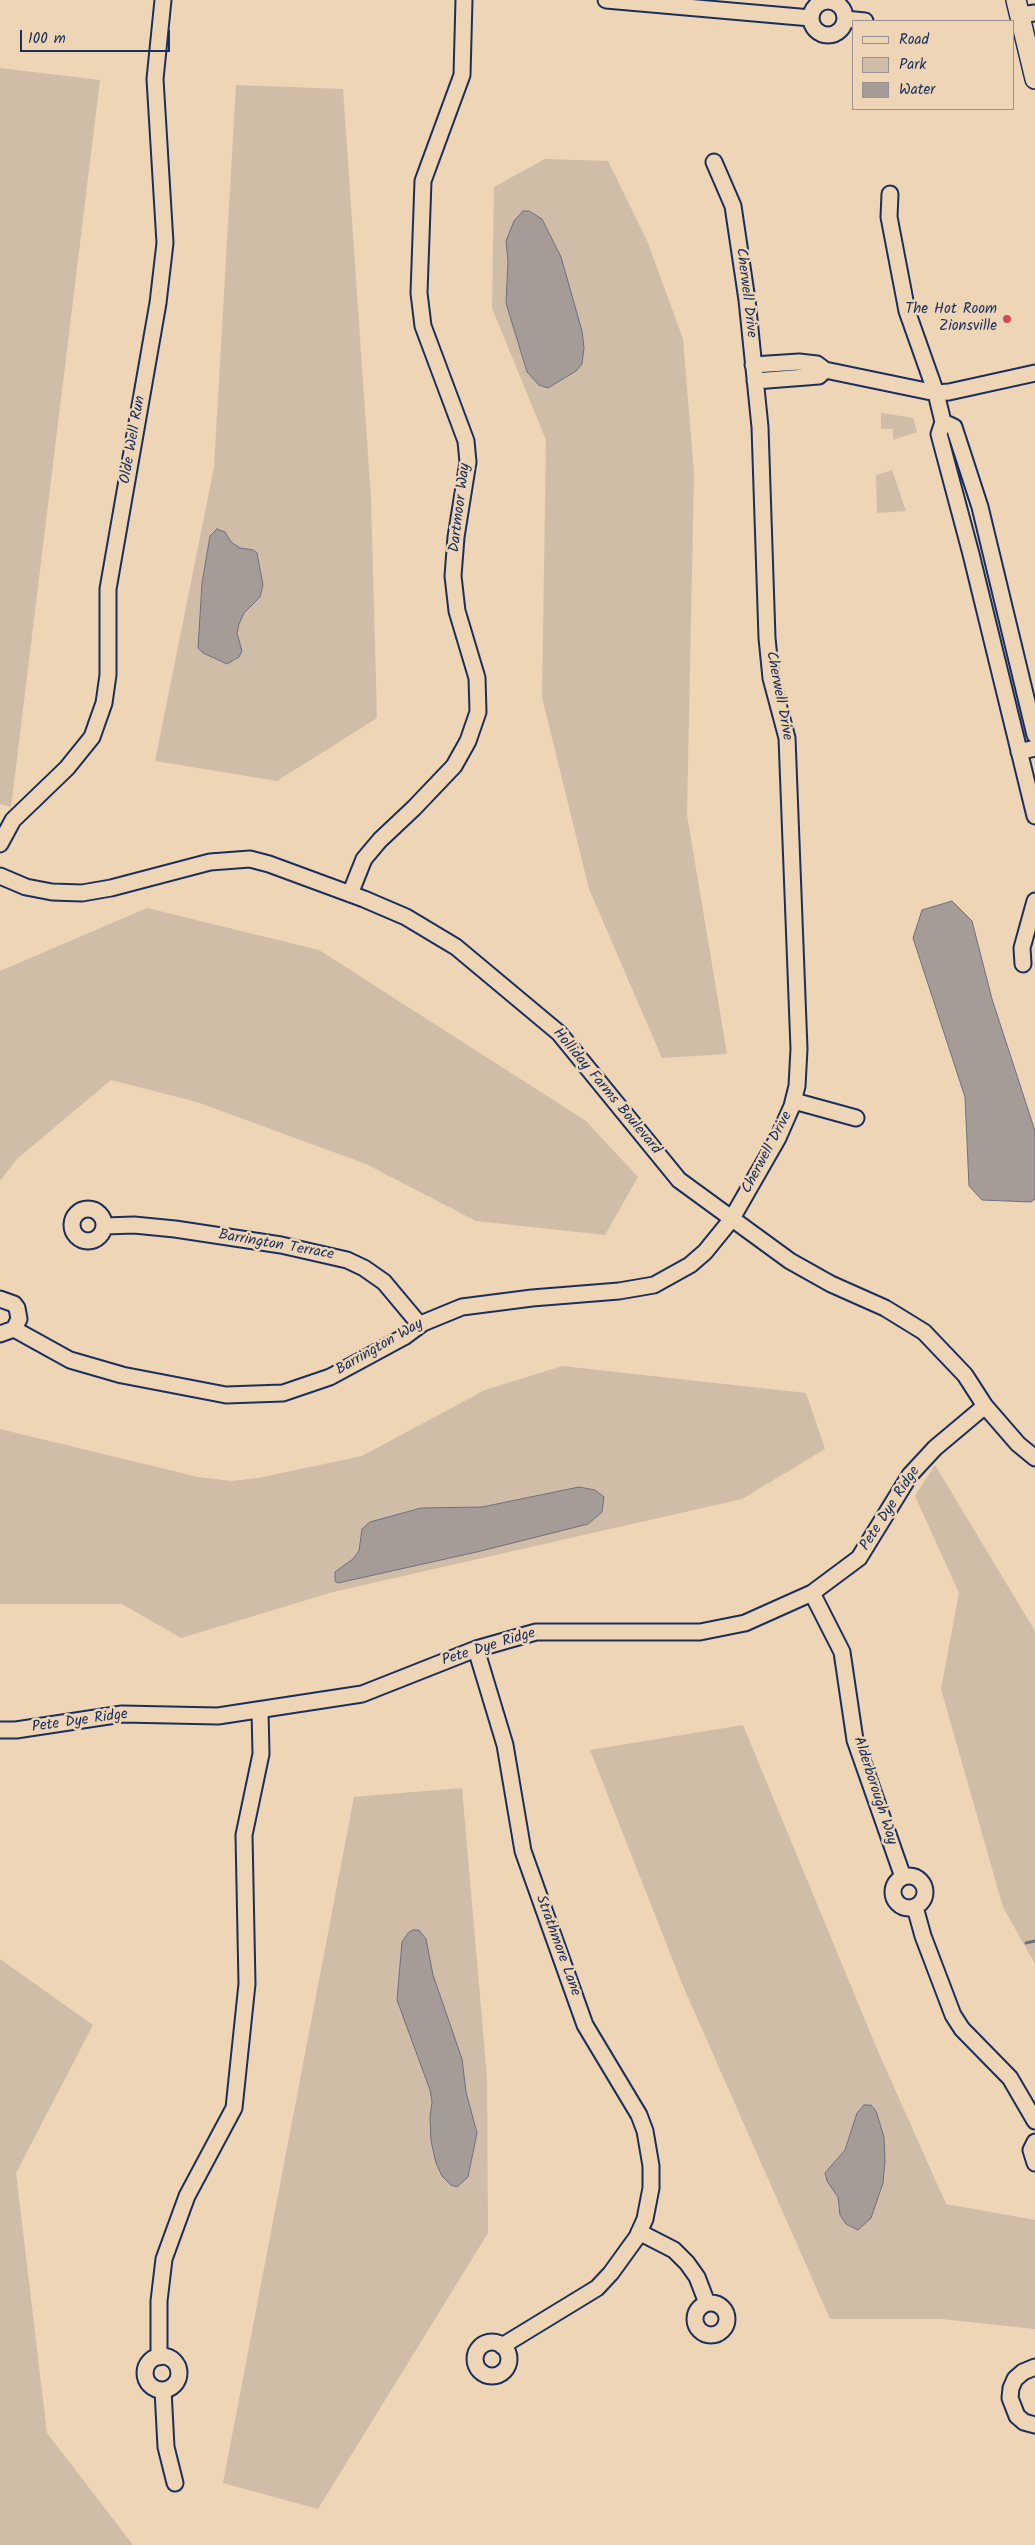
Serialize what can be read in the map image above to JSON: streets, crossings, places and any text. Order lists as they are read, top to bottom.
{
  "streets": {
    "street": [
      "Cherwell Drive",
      "Olde Well Run",
      "Dartmoor Way",
      "Holliday Farms Boulevard",
      "Barrington Terrace",
      "Barrington Way",
      "Pete Dye Ridge",
      "Alderborough Way",
      "Strathmore Lane"
    ]
  },
  "crossings": [
    ["Cherwell Drive", "Holliday Farms Boulevard"],
    ["Cherwell Drive", "Barrington Way"],
    ["Dartmoor Way", "Holliday Farms Boulevard"],
    ["Holliday Farms Boulevard", "Barrington Way"],
    ["Holliday Farms Boulevard", "Pete Dye Ridge"],
    ["Barrington Terrace", "Barrington Way"],
    ["Pete Dye Ridge", "Alderborough Way"],
    ["Pete Dye Ridge", "Strathmore Lane"]
  ],
  "places": ["The Hot Room Zionsville"],
  "legend": ["Road", "Park", "Water"],
  "scale_bar": "100 m"
}
